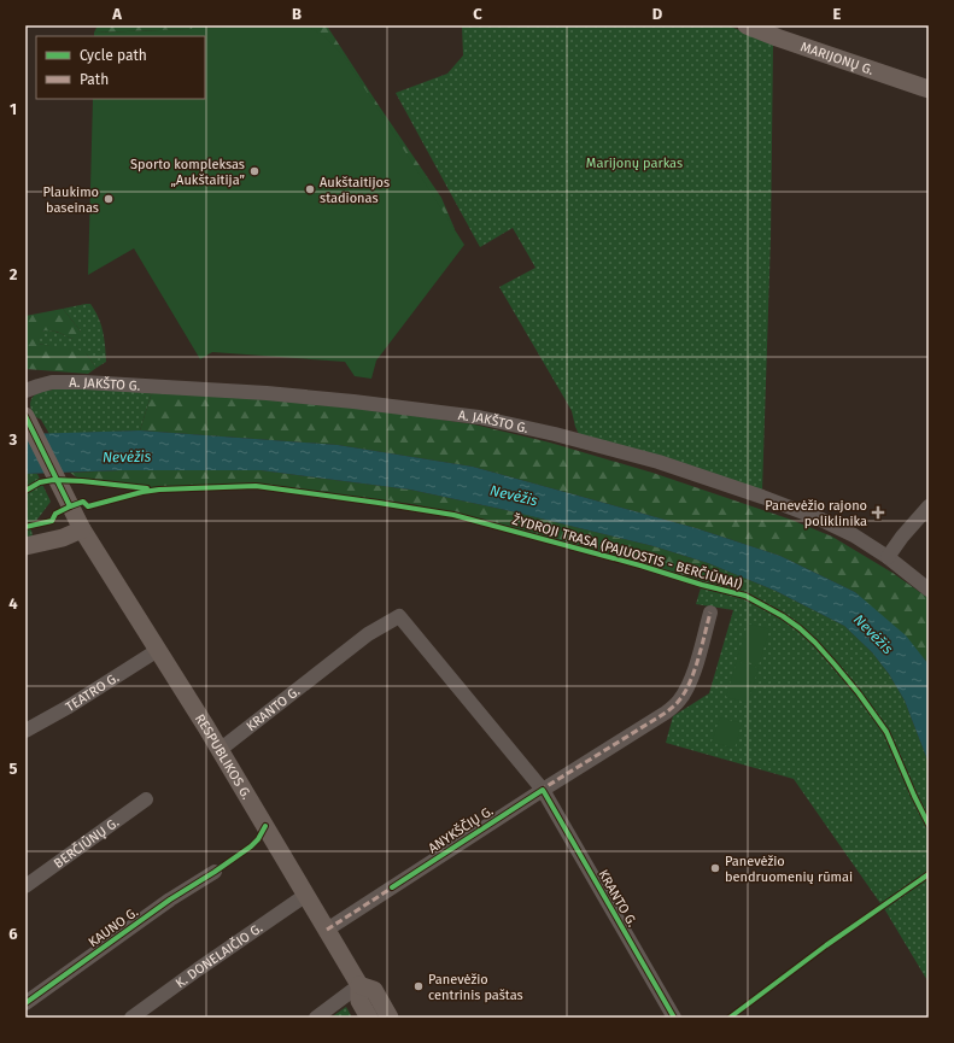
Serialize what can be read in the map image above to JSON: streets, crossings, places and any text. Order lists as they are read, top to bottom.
{
  "streets": {
    "main road": ["MARIJONŲ G.", "RESPUBLIKOS G."],
    "street": [
      "A. JAKŠTO G.",
      "TEATRO G.",
      "KRANTO G.",
      "ANYKŠČIŲ G.",
      "BERČIŪNŲ G.",
      "KAUNO G.",
      "K. DONELAIČIO G."
    ],
    "cycle path": ["ŽYDROJI TRASA (PAJUOSTIS - BERČIŪNAI)"]
  },
  "crossings": [
    ["TEATRO G.", "RESPUBLIKOS G."],
    ["KRANTO G.", "RESPUBLIKOS G."],
    ["KRANTO G.", "ANYKŠČIŲ G."],
    ["RESPUBLIKOS G.", "ANYKŠČIŲ G."],
    ["RESPUBLIKOS G.", "K. DONELAIČIO G."]
  ],
  "water": ["Nevėžis"],
  "parks": ["Marijonų parkas"],
  "places": {
    "other": [
      "Sporto kompleksas „Aukštaitija”",
      "Aukštaitijos stadionas",
      "Plaukimo baseinas",
      "Panevėžio bendruomenių rūmai",
      "Panevėžio centrinis paštas"
    ],
    "health": ["Panevėžio rajono poliklinika"]
  },
  "legend": ["Cycle path", "Path"],
  "grid": {
    "columns": [
      "A",
      "B",
      "C",
      "D",
      "E"
    ],
    "rows": [
      "1",
      "2",
      "3",
      "4",
      "5",
      "6"
    ]
  }
}
